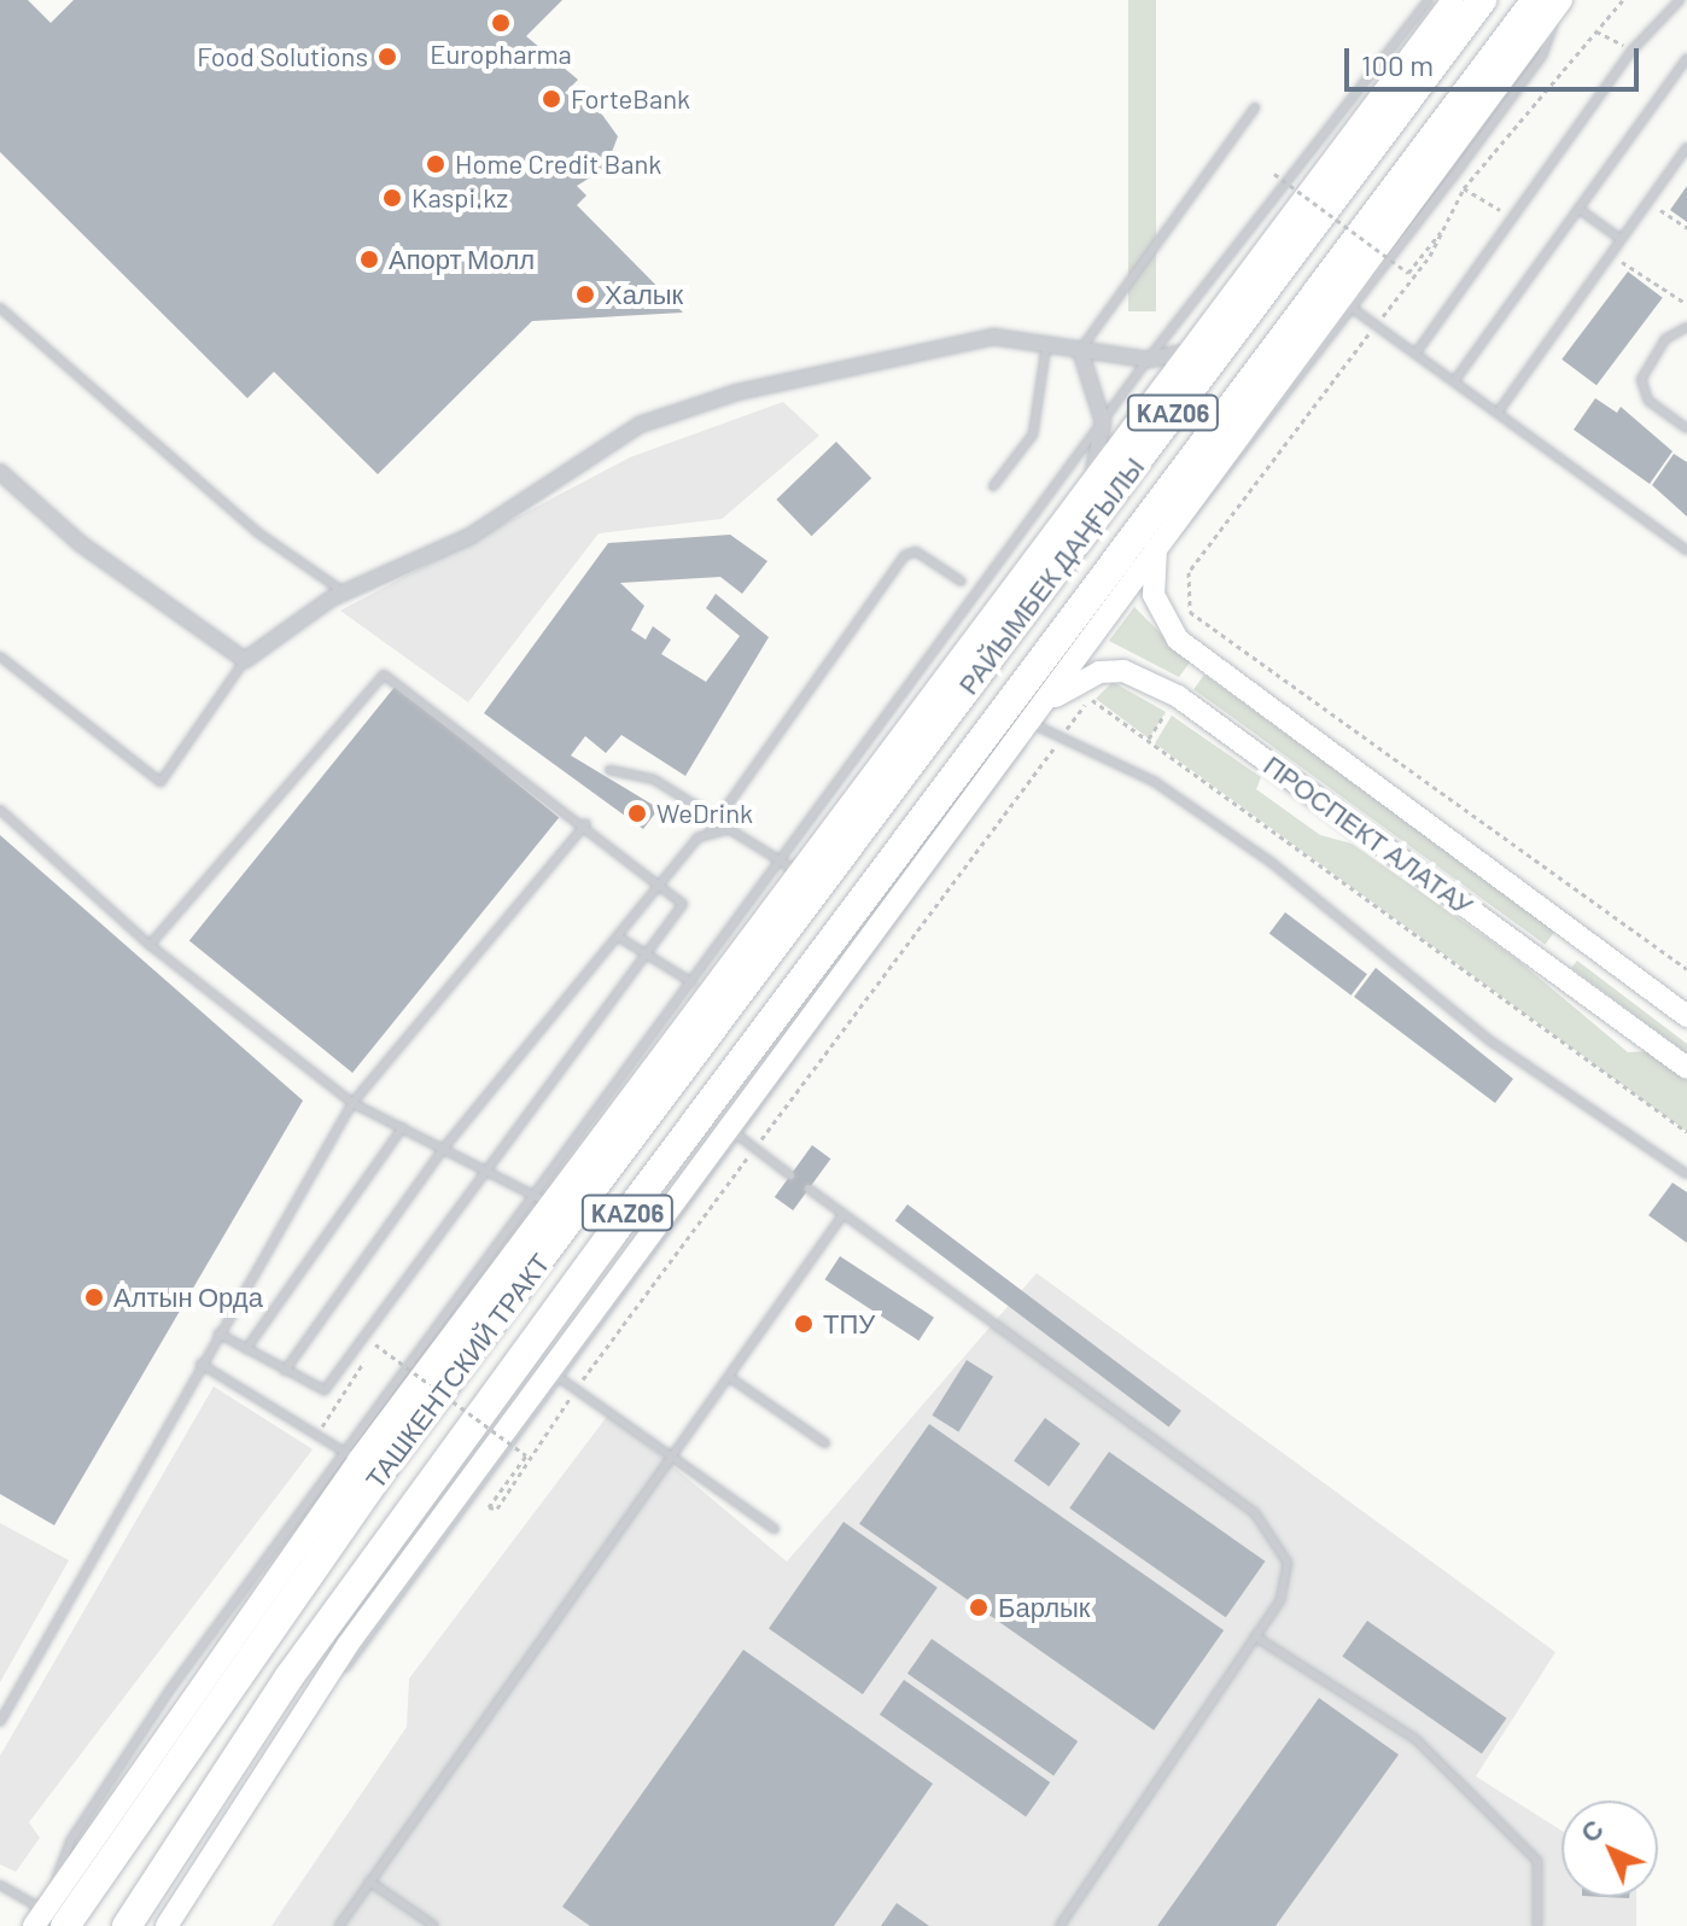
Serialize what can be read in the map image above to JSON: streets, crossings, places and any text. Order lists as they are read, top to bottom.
{
  "streets": {
    "highway": ["KАZ06", "РАЙЫМБЕК ДАҢҒЫЛЫ", "ТАШКЕНТСКИЙ ТРАКТ"],
    "main road": ["ПРОСПЕКТ АЛАТАУ"]
  },
  "crossings": [
    ["РАЙЫМБЕК ДАҢҒЫЛЫ", "ТАШКЕНТСКИЙ ТРАКТ"]
  ],
  "places": [
    "Europharma",
    "Food Solutions",
    "ForteBank",
    "Home Credit Bank",
    "Kaspi.kz",
    "Апорт Молл",
    "Халык",
    "WeDrink",
    "Алтын Орда",
    "ТПУ",
    "Барлык"
  ],
  "scale_bar": "100 m",
  "north": "top left"
}
